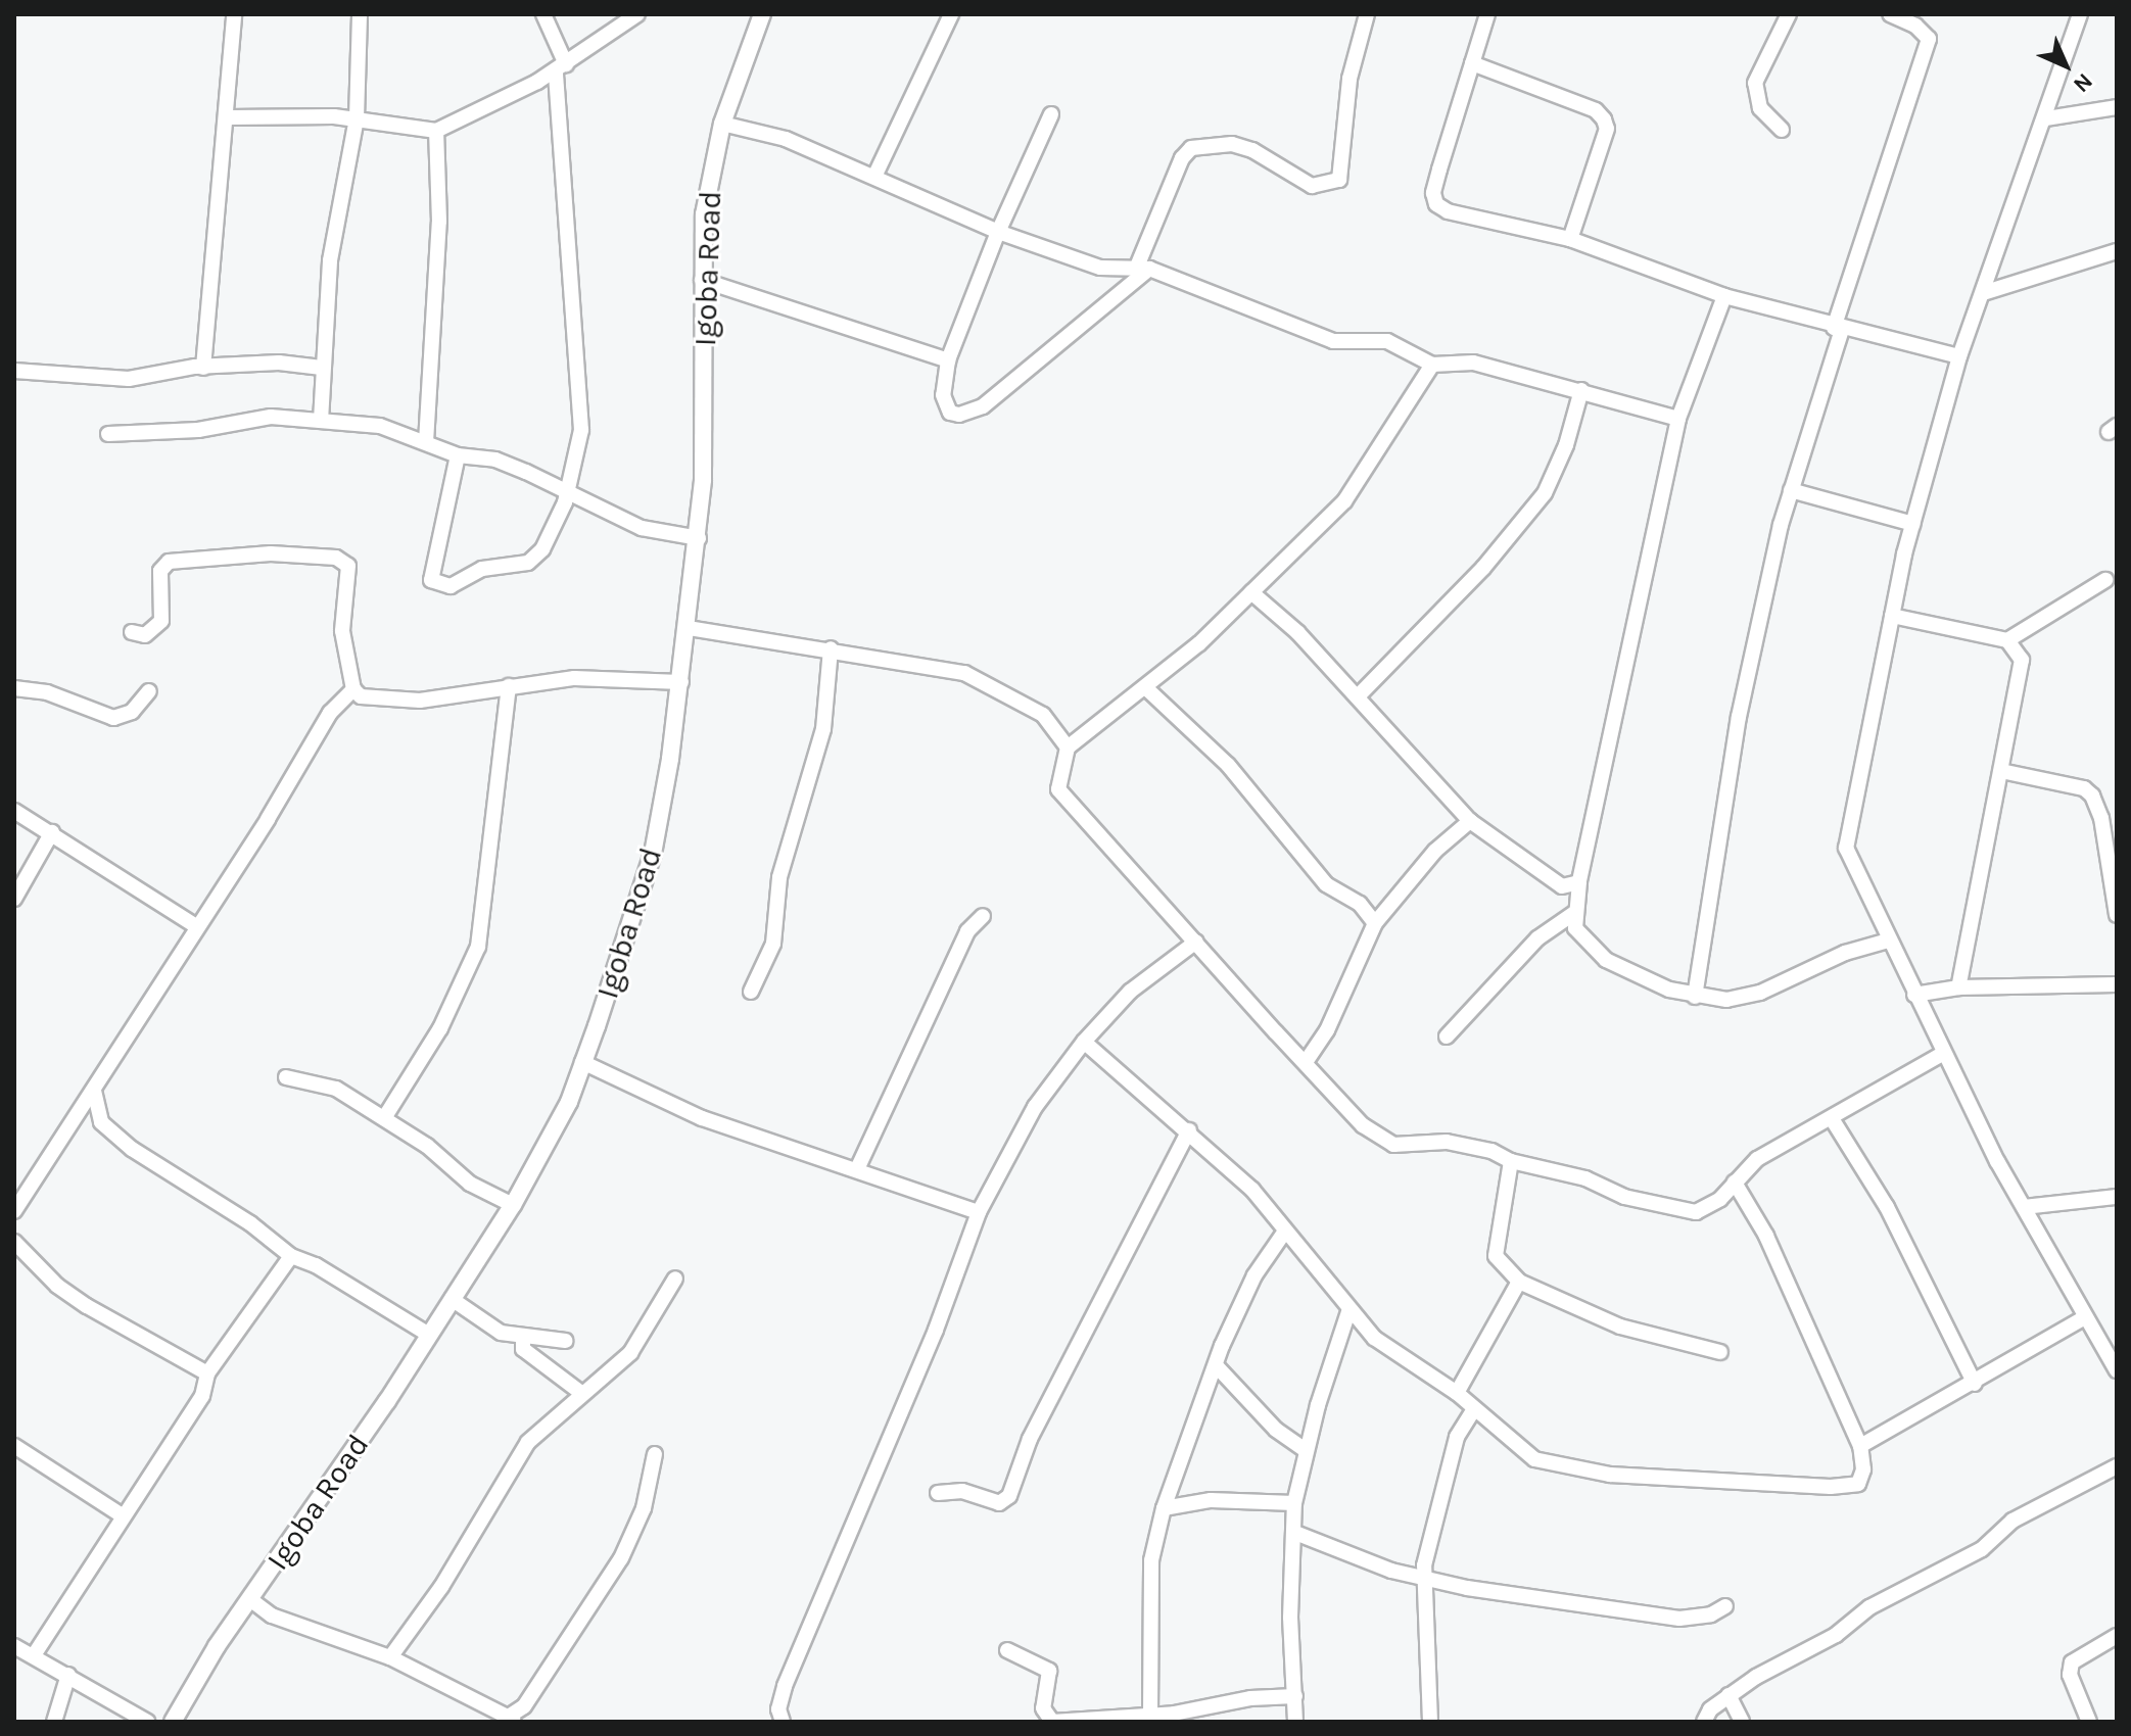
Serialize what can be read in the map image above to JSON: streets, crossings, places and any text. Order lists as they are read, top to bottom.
{
  "streets": {
    "street": ["Igoba Road"]
  },
  "north": "bottom right"
}
